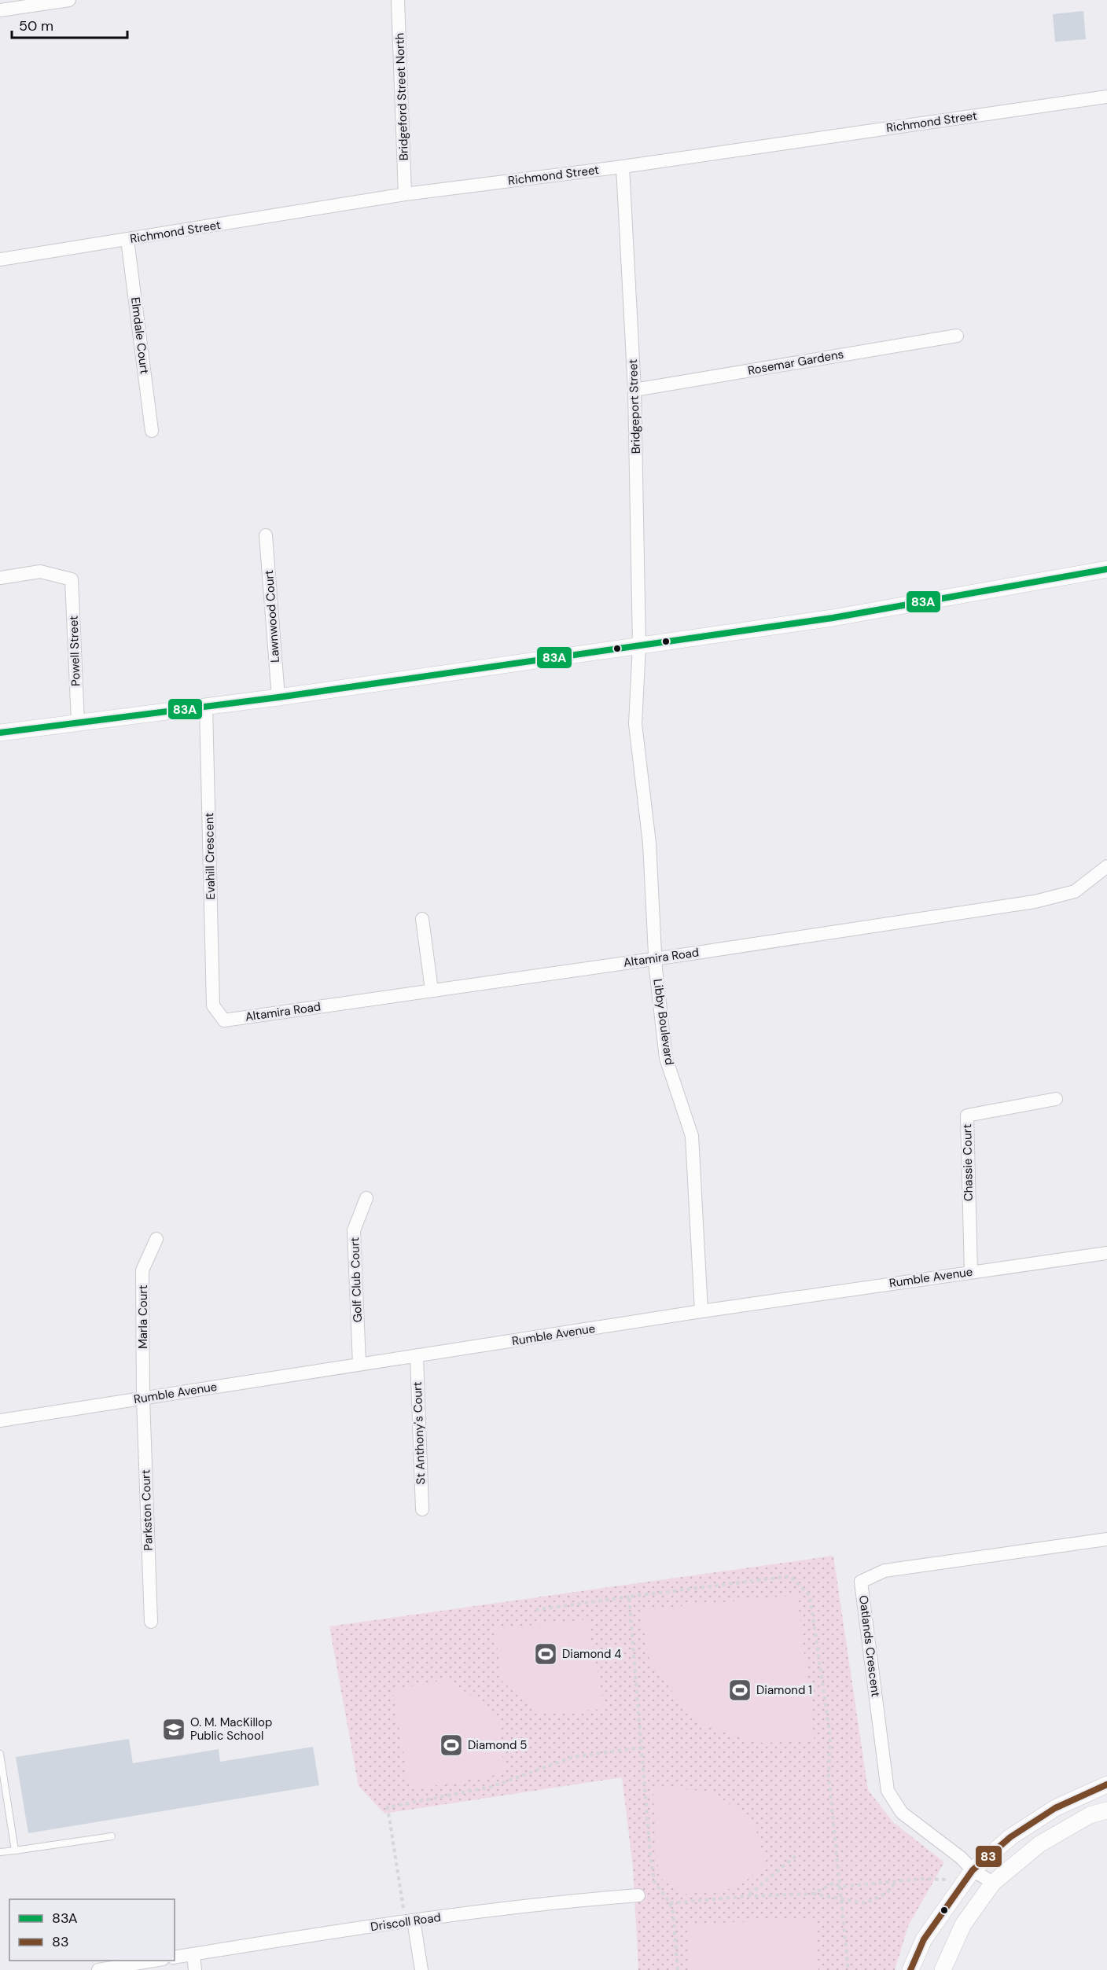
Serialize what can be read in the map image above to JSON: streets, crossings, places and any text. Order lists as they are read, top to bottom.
{
  "streets": {
    "street": [
      "Bridgeford Street North",
      "Richmond Street",
      "Elmdale Court",
      "Rosemar Gardens",
      "Bridgeport Street",
      "Lawnwood Court",
      "Powell Street",
      "Evahill Crescent",
      "Altamira Road",
      "Libby Boulevard",
      "Chassie Court",
      "Rumble Avenue",
      "Golf Club Court",
      "Marla Court",
      "St Anthony's Court",
      "Parkston Court",
      "Oatlands Crescent",
      "Driscoll Road"
    ]
  },
  "crossings": [
    ["Bridgeford Street North", "Richmond Street"],
    ["Richmond Street", "Elmdale Court"],
    ["Richmond Street", "Bridgeport Street"],
    ["Rosemar Gardens", "Bridgeport Street"],
    ["Bridgeport Street", "Libby Boulevard"],
    ["Evahill Crescent", "Altamira Road"],
    ["Altamira Road", "Libby Boulevard"],
    ["Libby Boulevard", "Rumble Avenue"],
    ["Chassie Court", "Rumble Avenue"],
    ["Rumble Avenue", "Golf Club Court"],
    ["Rumble Avenue", "Marla Court"],
    ["Rumble Avenue", "St Anthony's Court"],
    ["Rumble Avenue", "Parkston Court"],
    ["Marla Court", "Parkston Court"]
  ],
  "places": {
    "sports": ["Diamond 4", "Diamond 1", "Diamond 5"],
    "school or university": ["O. M. MacKillop Public School"]
  },
  "lines": ["transit line 83A", "transit line 83"],
  "legend": ["83A", "83"],
  "scale_bar": "50 m"
}
